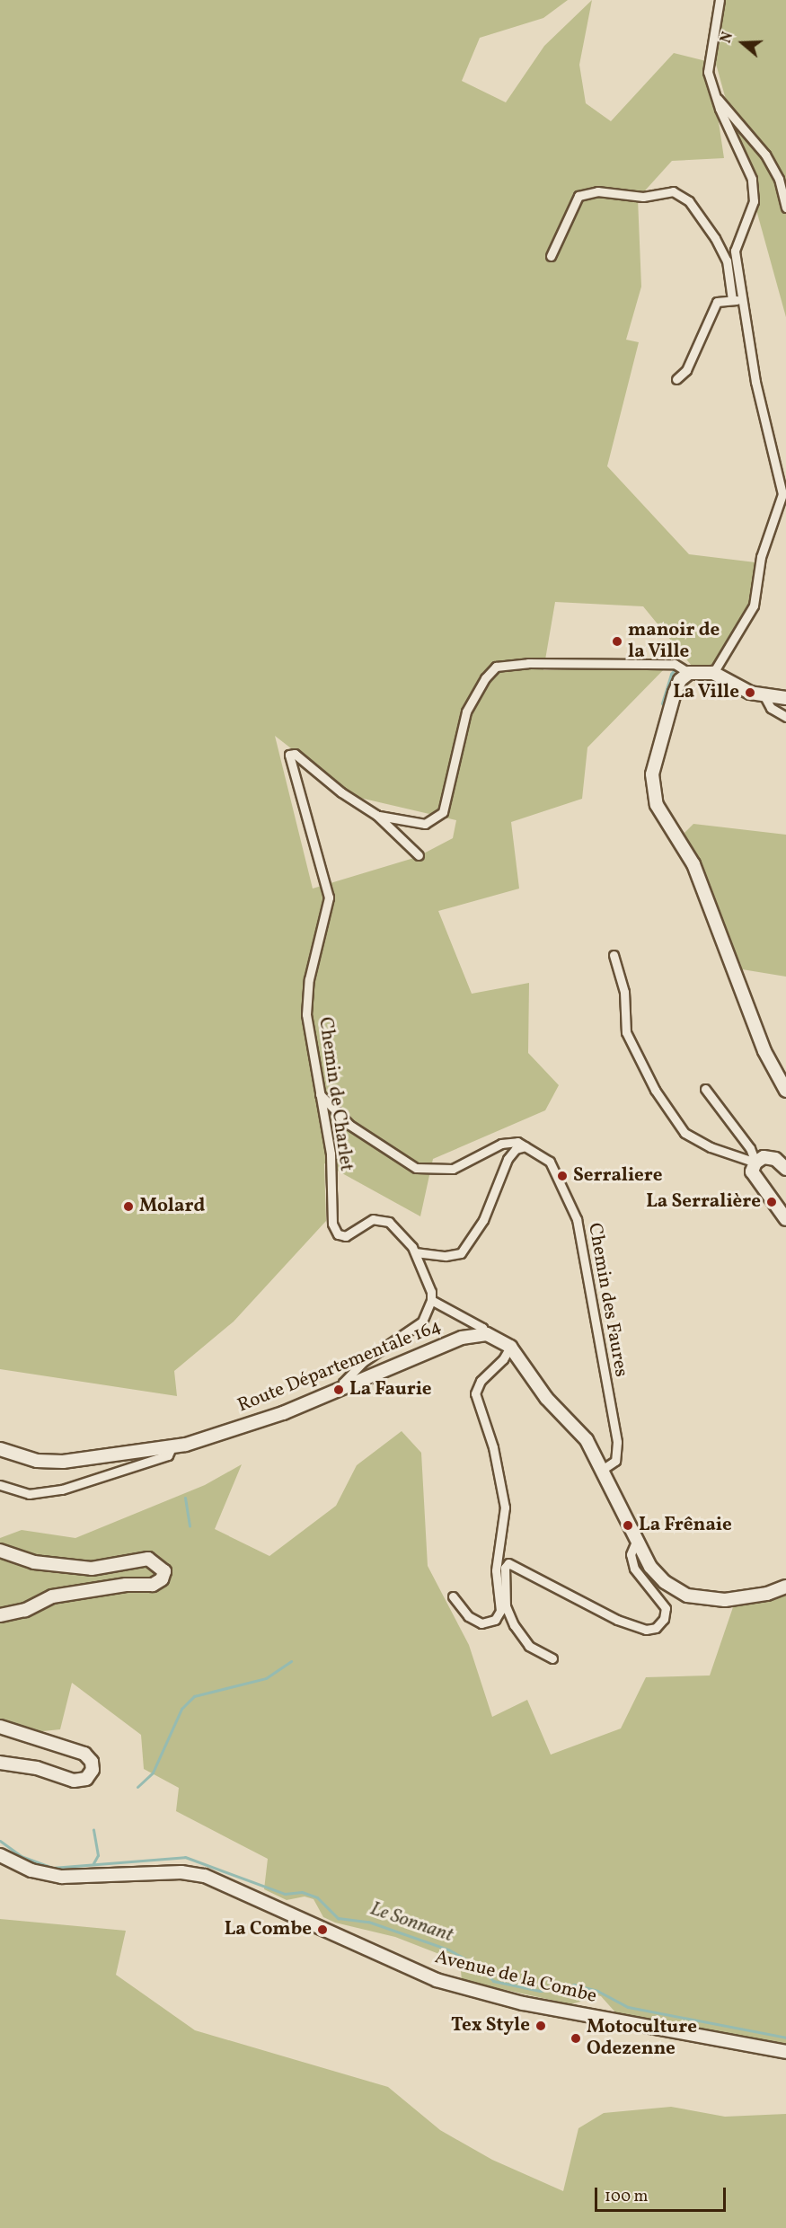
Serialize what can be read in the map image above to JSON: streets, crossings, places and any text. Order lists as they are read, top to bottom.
{
  "streets": {
    "street": [
      "Chemin de Charlet",
      "Chemin des Faures",
      "Route Départementale 164",
      "Avenue de la Combe"
    ]
  },
  "water": ["Le Sonnant"],
  "places": [
    "manoir de la Ville",
    "La Ville",
    "Serraliere",
    "La Serralière",
    "Molard",
    "La Faurie",
    "La Frênaie",
    "La Combe",
    "Tex Style",
    "Motoculture Odezenne"
  ],
  "scale_bar": "100 m",
  "north": "left"
}
